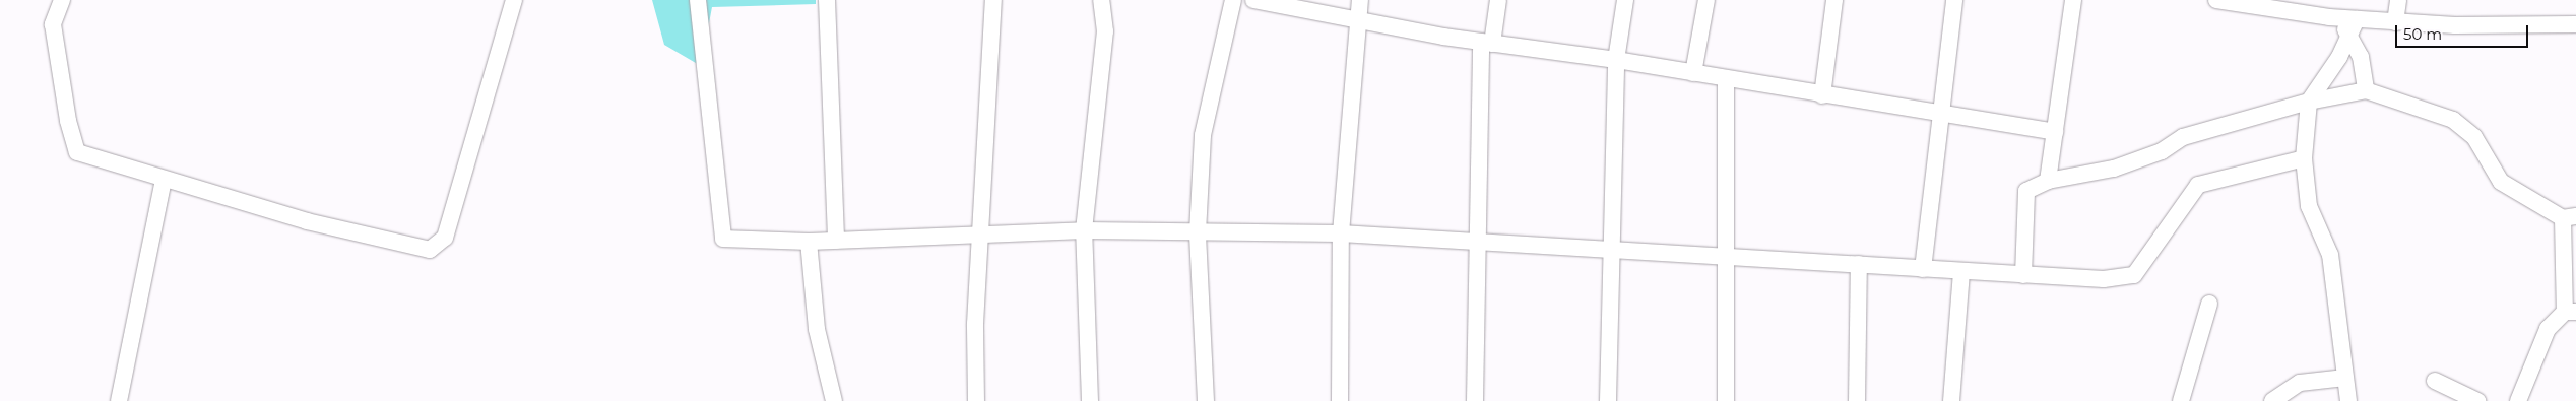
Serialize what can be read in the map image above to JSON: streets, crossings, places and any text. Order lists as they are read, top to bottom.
{
  "scale_bar": "50 m"
}
